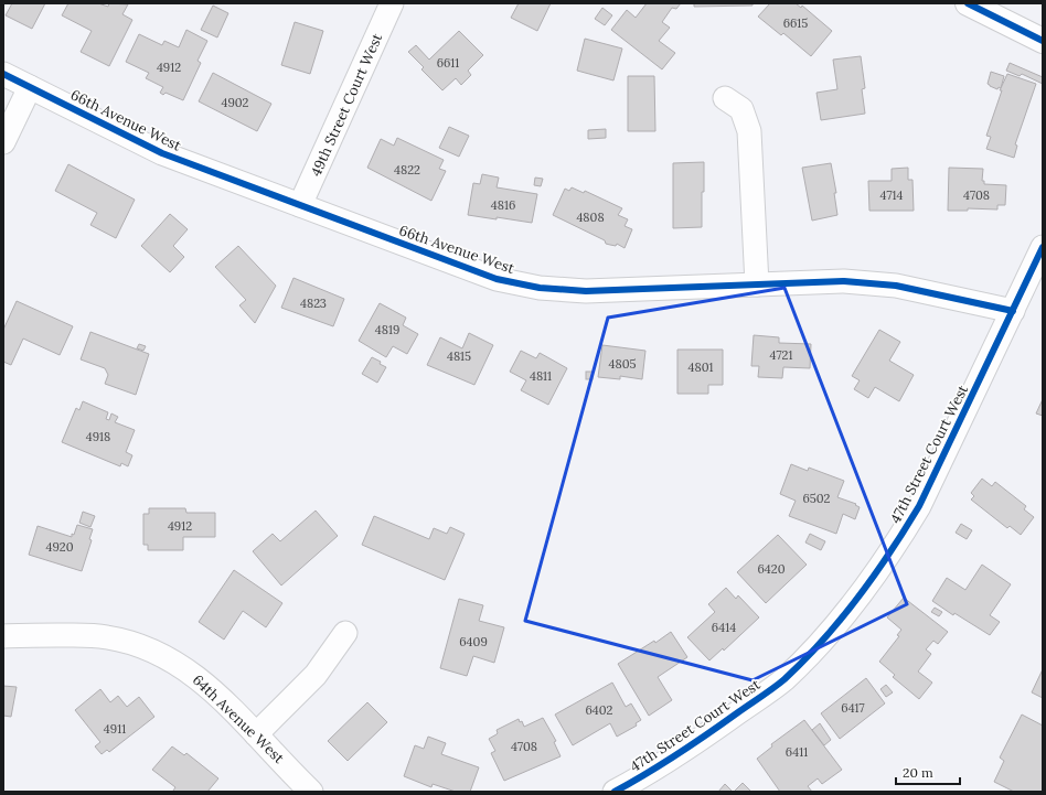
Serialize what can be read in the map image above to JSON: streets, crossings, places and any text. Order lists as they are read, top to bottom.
{
  "streets": {
    "street": [
      "49th Street Court West",
      "66th Avenue West",
      "47th Street Court West",
      "64th Avenue West"
    ]
  },
  "crossings": [
    ["49th Street Court West", "66th Avenue West"],
    ["66th Avenue West", "47th Street Court West"]
  ],
  "house_numbers": [
    "6615",
    "6611",
    "4912",
    "4902",
    "4822",
    "4714",
    "4708",
    "4816",
    "4808",
    "4823",
    "4819",
    "4721",
    "4815",
    "4805",
    "4801",
    "4811",
    "4918",
    "6502",
    "4912",
    "4920",
    "6420",
    "6414",
    "6409",
    "6417",
    "6402",
    "4911",
    "4708",
    "6411"
  ],
  "scale_bar": "20 m"
}
